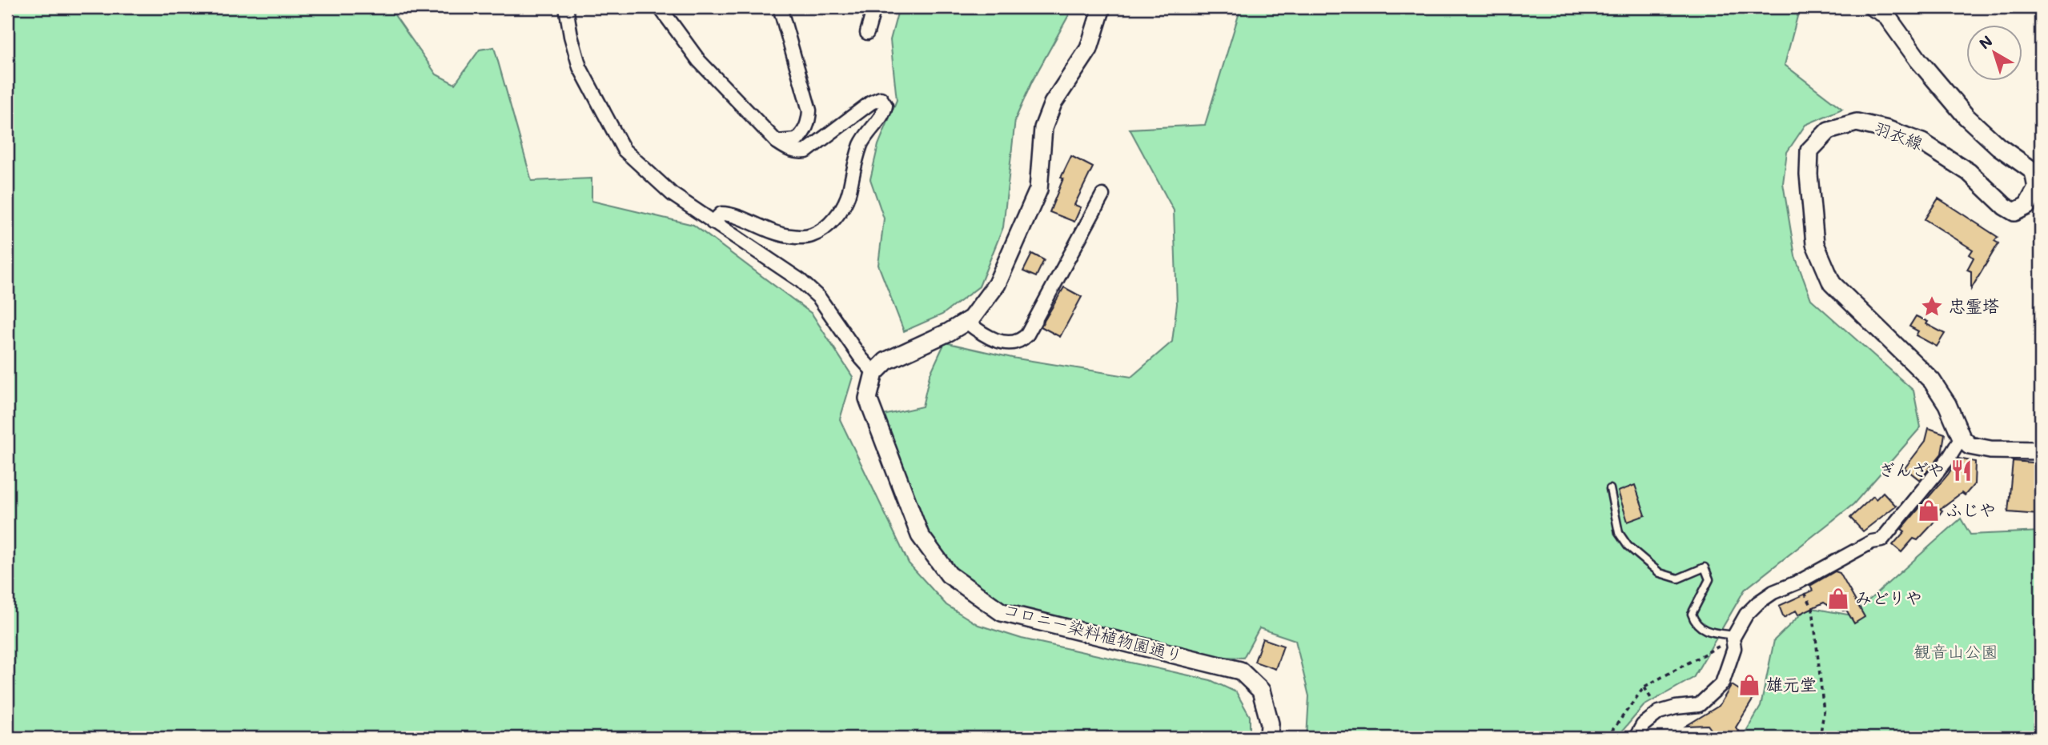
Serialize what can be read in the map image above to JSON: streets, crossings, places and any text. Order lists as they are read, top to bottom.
{
  "streets": {
    "street": ["羽衣線", "コロニー染料植物園通り"]
  },
  "parks": ["観音山公園"],
  "places": {
    "place": ["忠霊塔"],
    "restaurant": ["ぎんざや"],
    "shop": ["ふじや", "みどりや", "雄元堂"]
  },
  "north": "top left"
}
